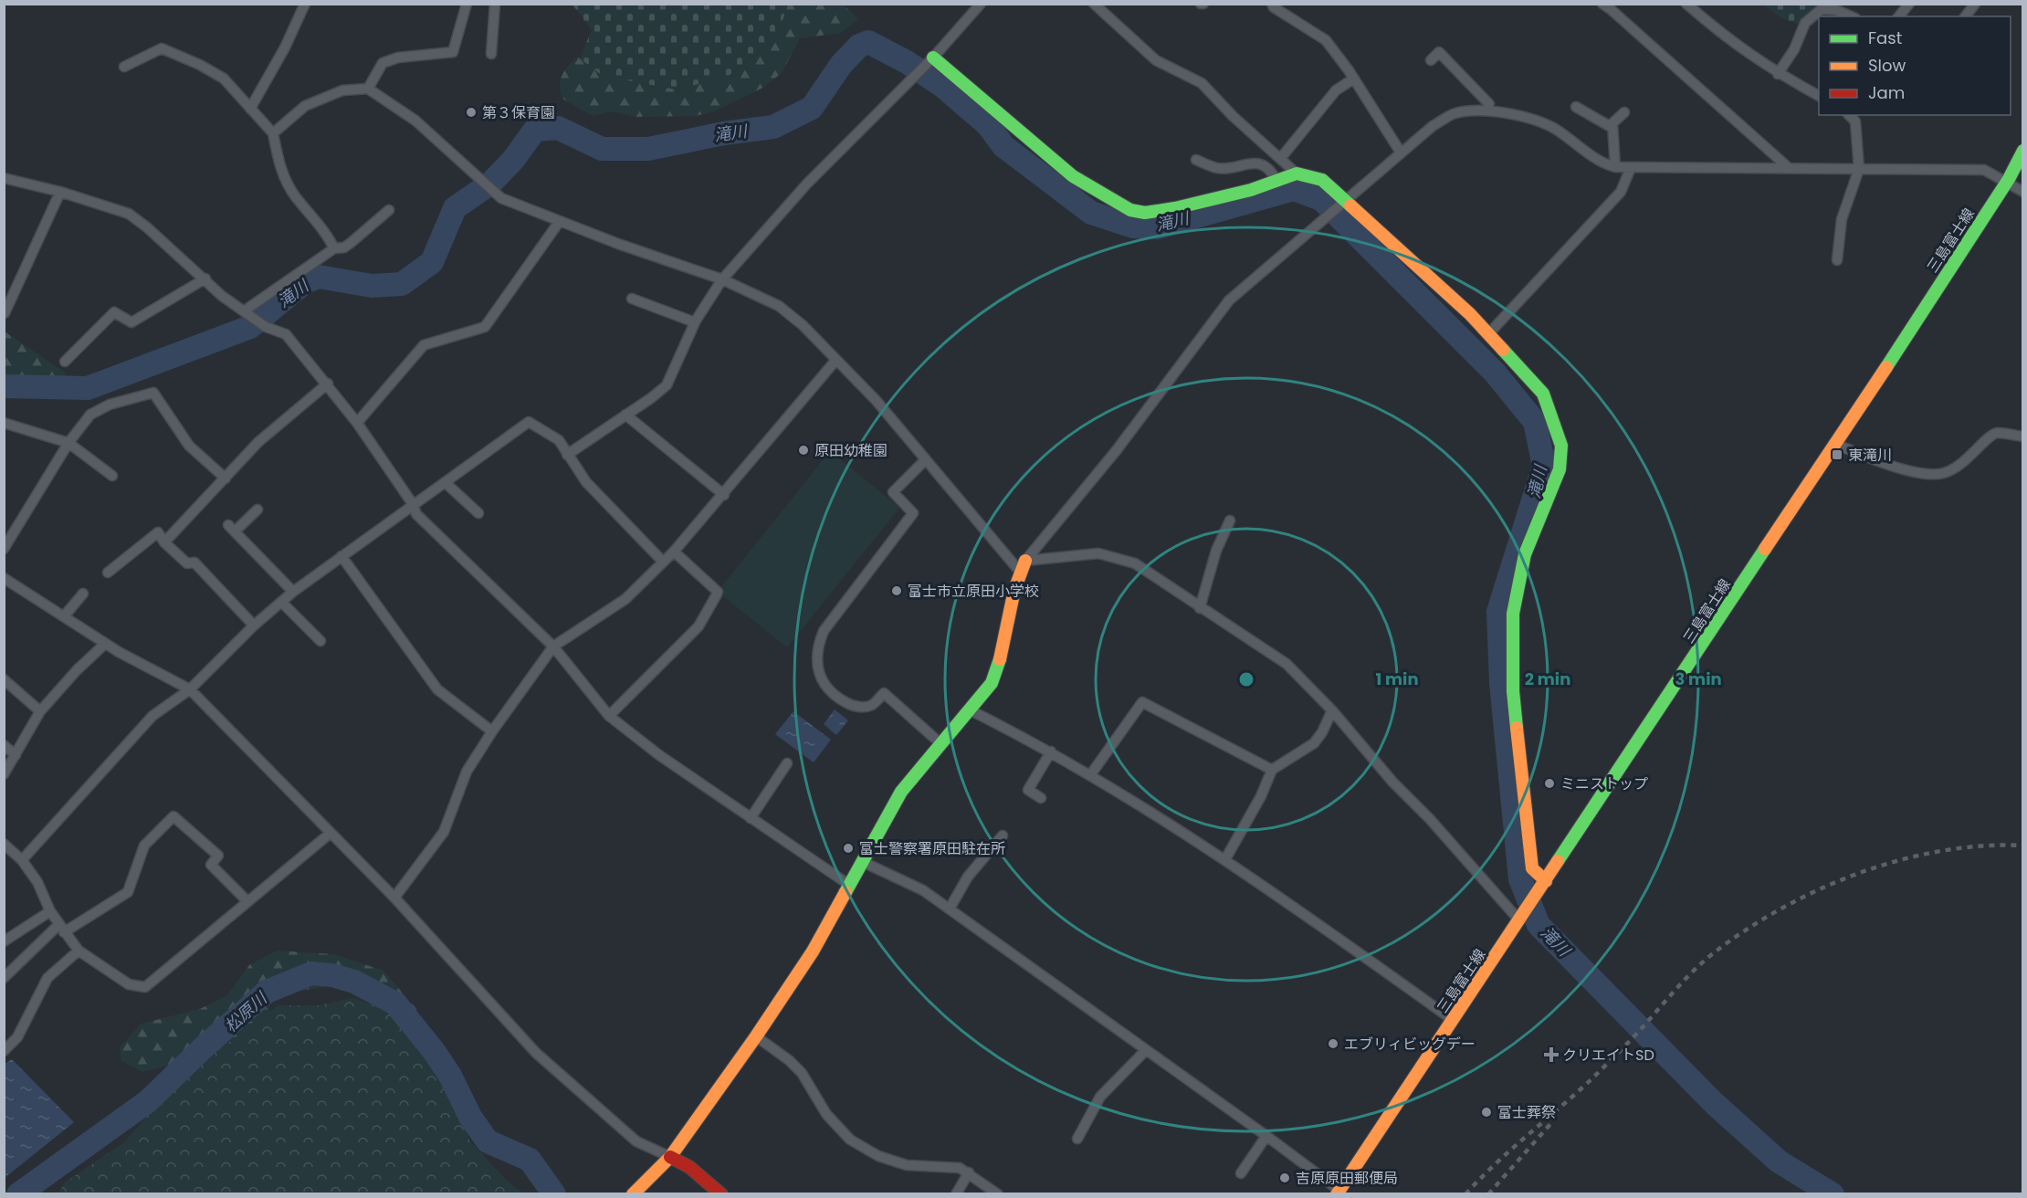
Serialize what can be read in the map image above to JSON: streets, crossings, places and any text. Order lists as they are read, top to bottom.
{
  "streets": {
    "street": ["三島富士線"]
  },
  "water": ["滝川", "松原川"],
  "places": {
    "other": [
      "第３保育園",
      "原田幼稚園",
      "富士市立原田小学校",
      "ミニストップ",
      "富士警察署原田駐在所",
      "エブリィビッグデー",
      "富士葬祭",
      "吉原原田郵便局"
    ],
    "transit": ["東滝川"],
    "health": ["クリエイトSD"]
  },
  "legend": ["Fast", "Slow", "Jam"],
  "rings": ["1 min", "2 min", "3 min"]
}
